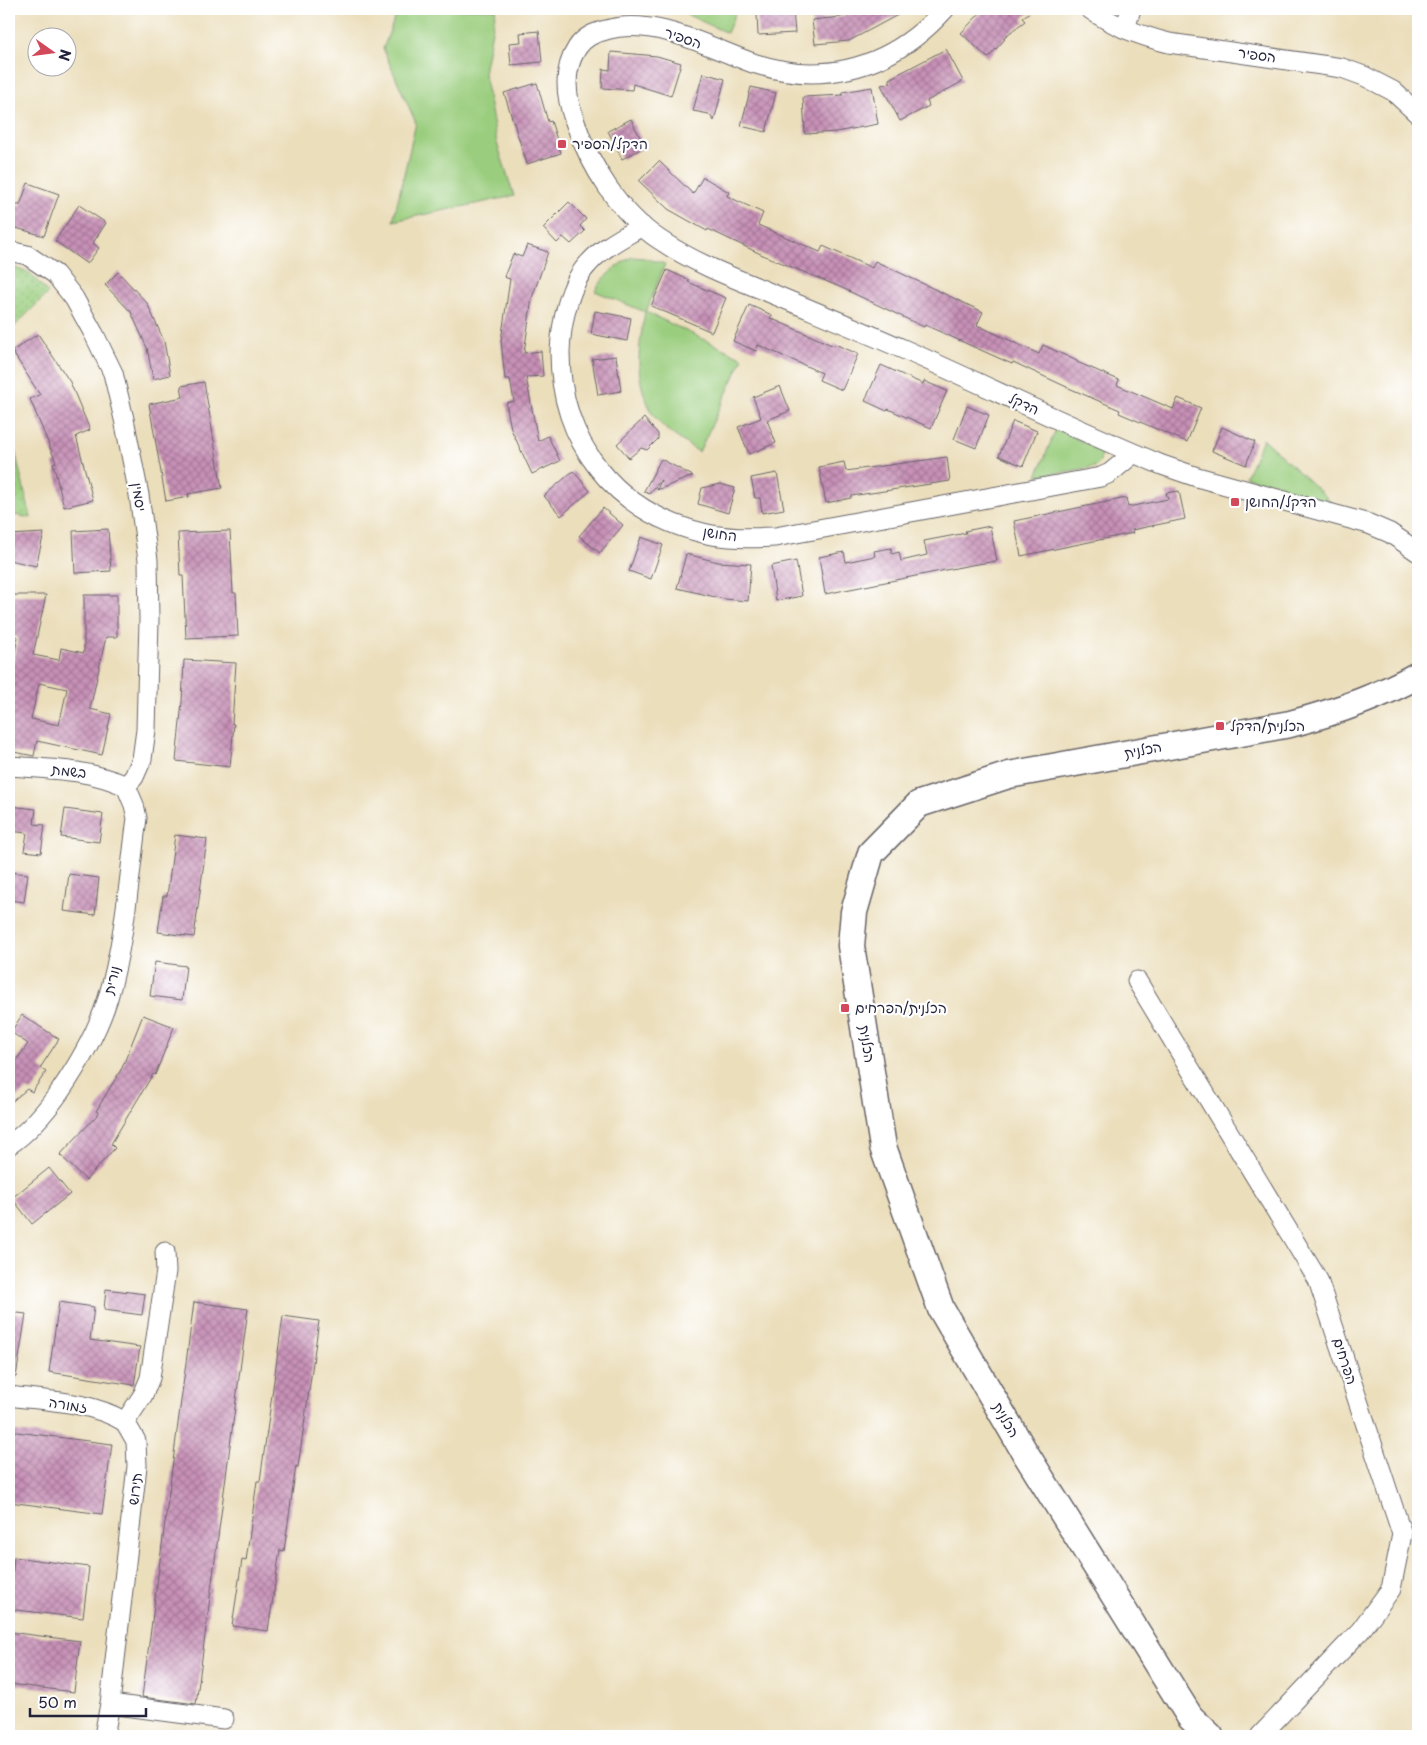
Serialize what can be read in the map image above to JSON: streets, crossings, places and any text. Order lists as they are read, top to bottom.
{
  "streets": {
    "street": [
      "הספיר",
      "הדקל",
      "יסמין",
      "החושן",
      "הכלנית",
      "בשמת",
      "נורית",
      "הפרחים",
      "זמורה",
      "תירוש"
    ]
  },
  "crossings": [
    ["הספיר", "הדקל"],
    ["הספיר", "החושן"],
    ["הדקל", "החושן"],
    ["יסמין", "בשמת"],
    ["יסמין", "נורית"],
    ["בשמת", "נורית"],
    ["זמורה", "תירוש"]
  ],
  "places": {
    "transit": [
      "הדקל/הספיר",
      "הדקל/החושן",
      "הכלנית/הדקל",
      "הכלנית/הפרחים"
    ]
  },
  "scale_bar": "50 m",
  "north": "right"
}
